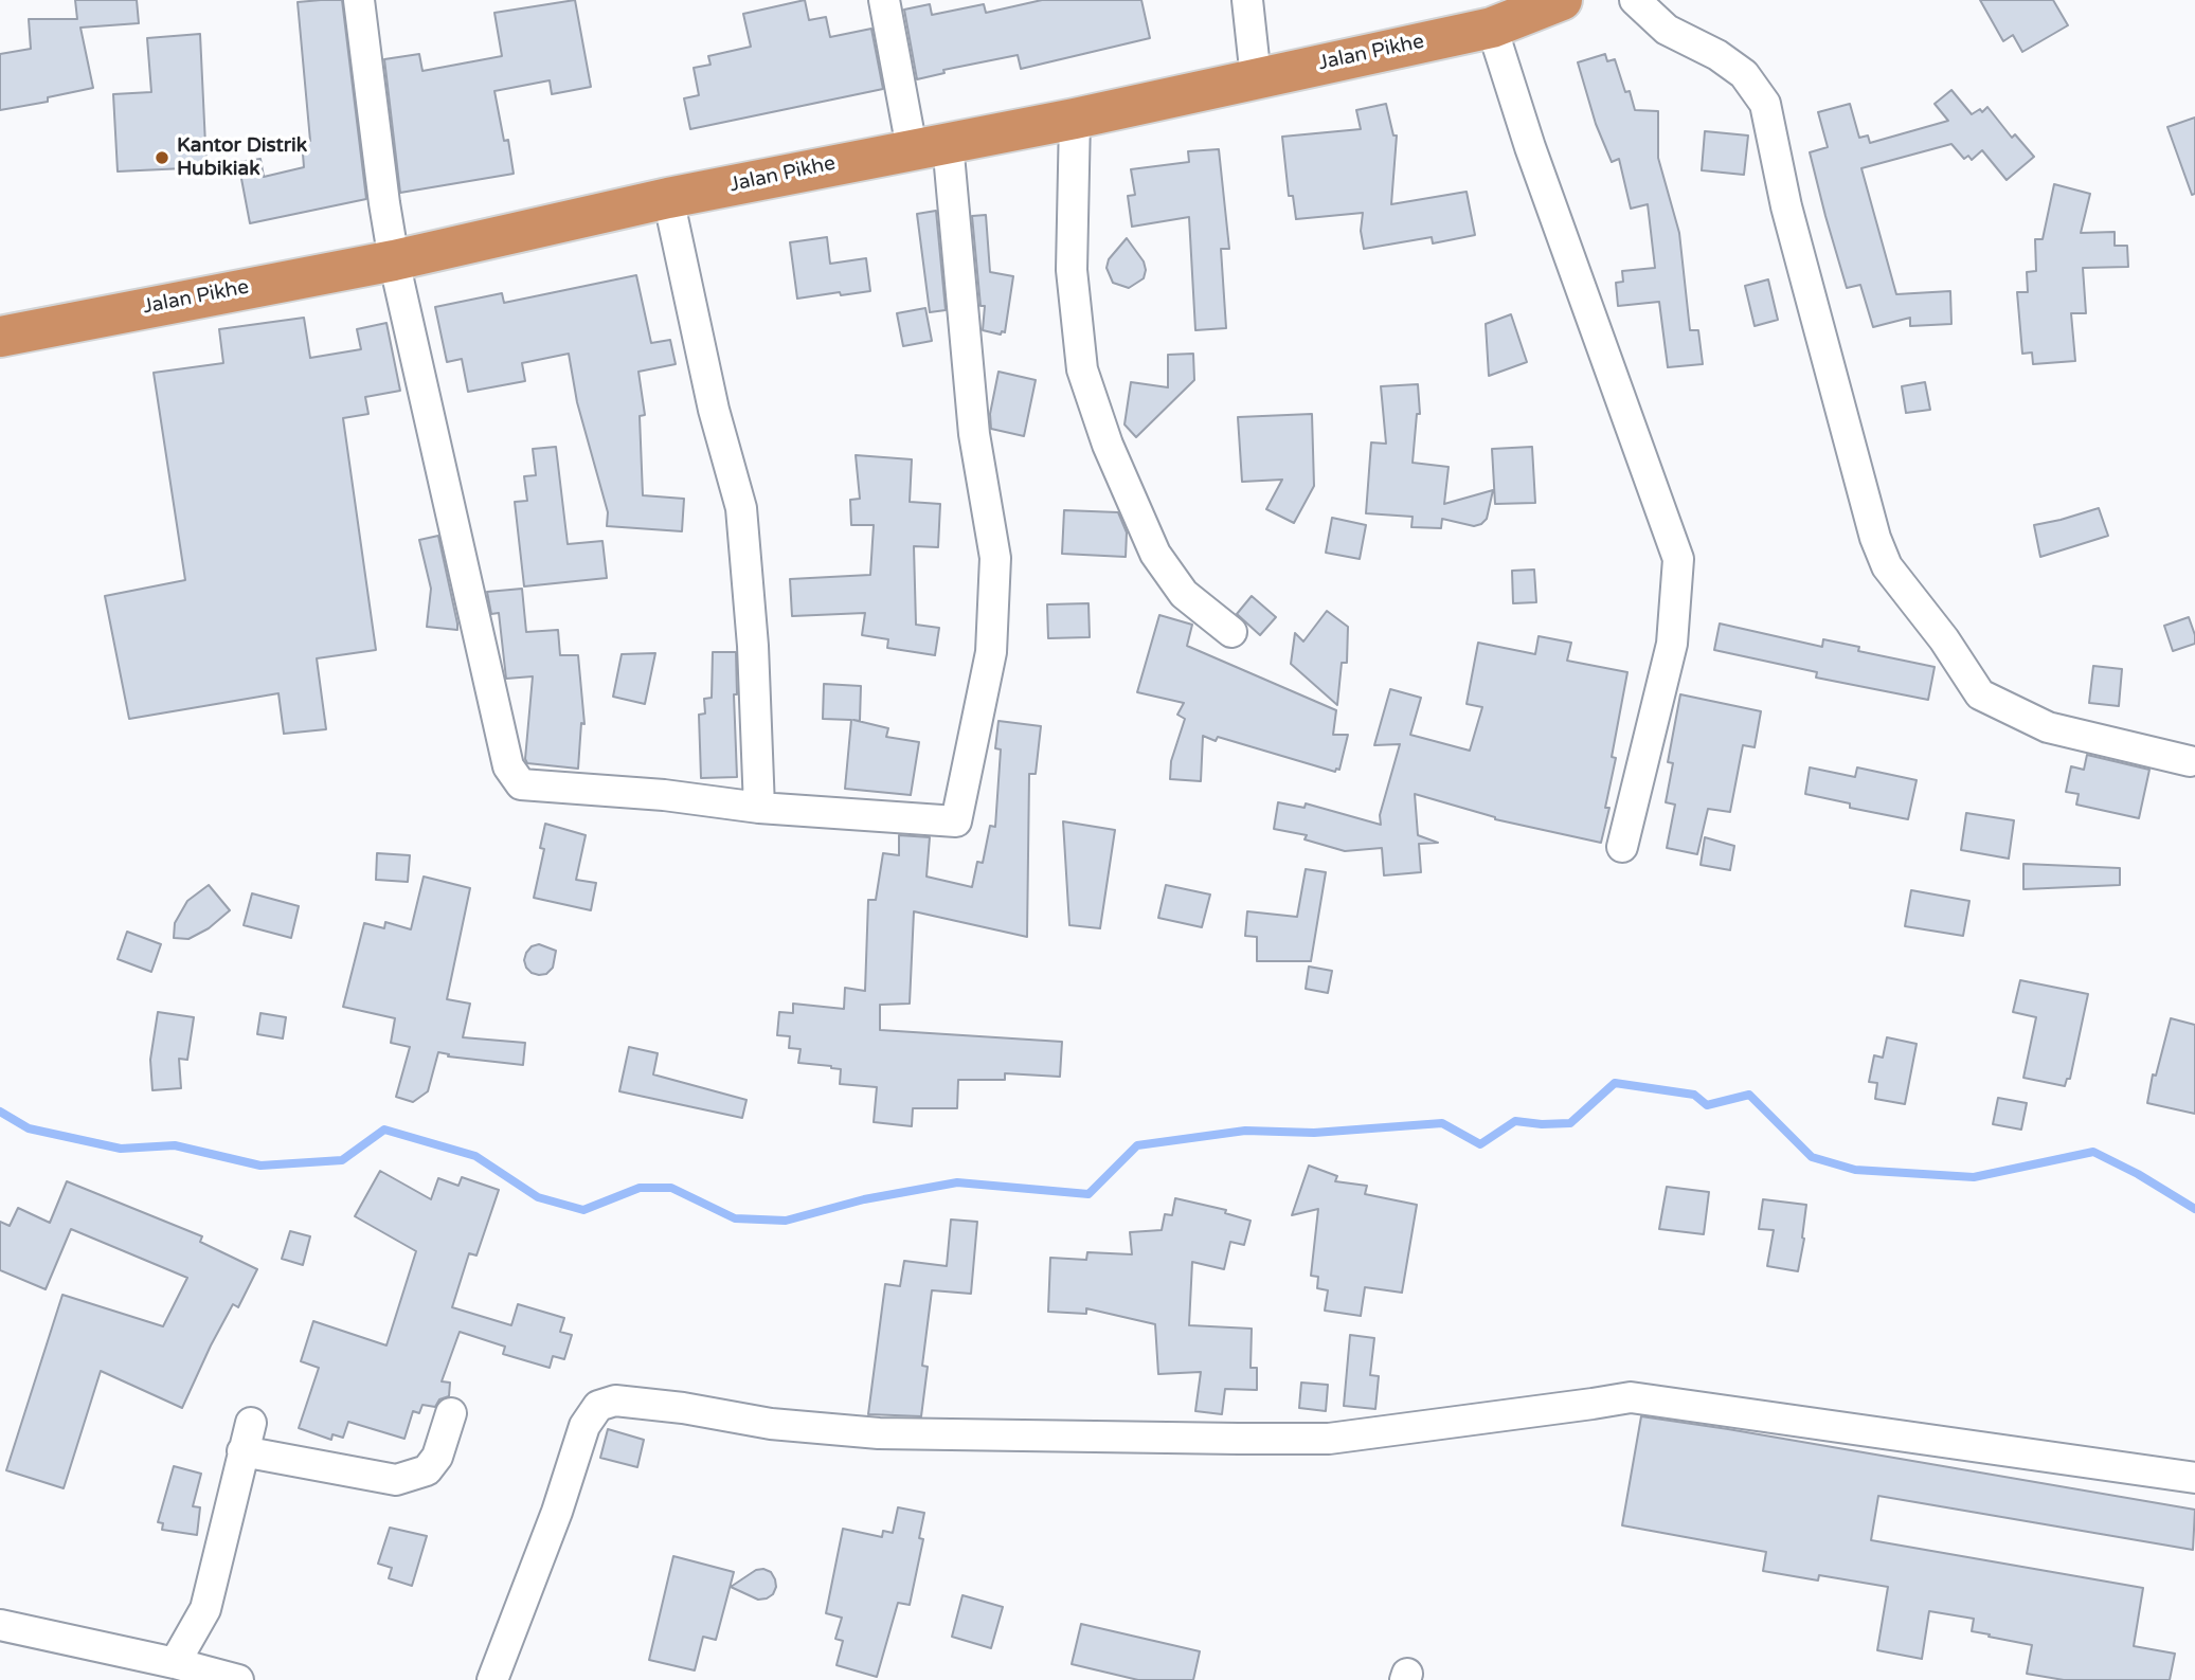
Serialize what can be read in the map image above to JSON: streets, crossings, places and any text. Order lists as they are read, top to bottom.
{
  "streets": {
    "highway": ["Jalan Pikhe"]
  },
  "places": ["Kantor Distrik Hubikiak"]
}
